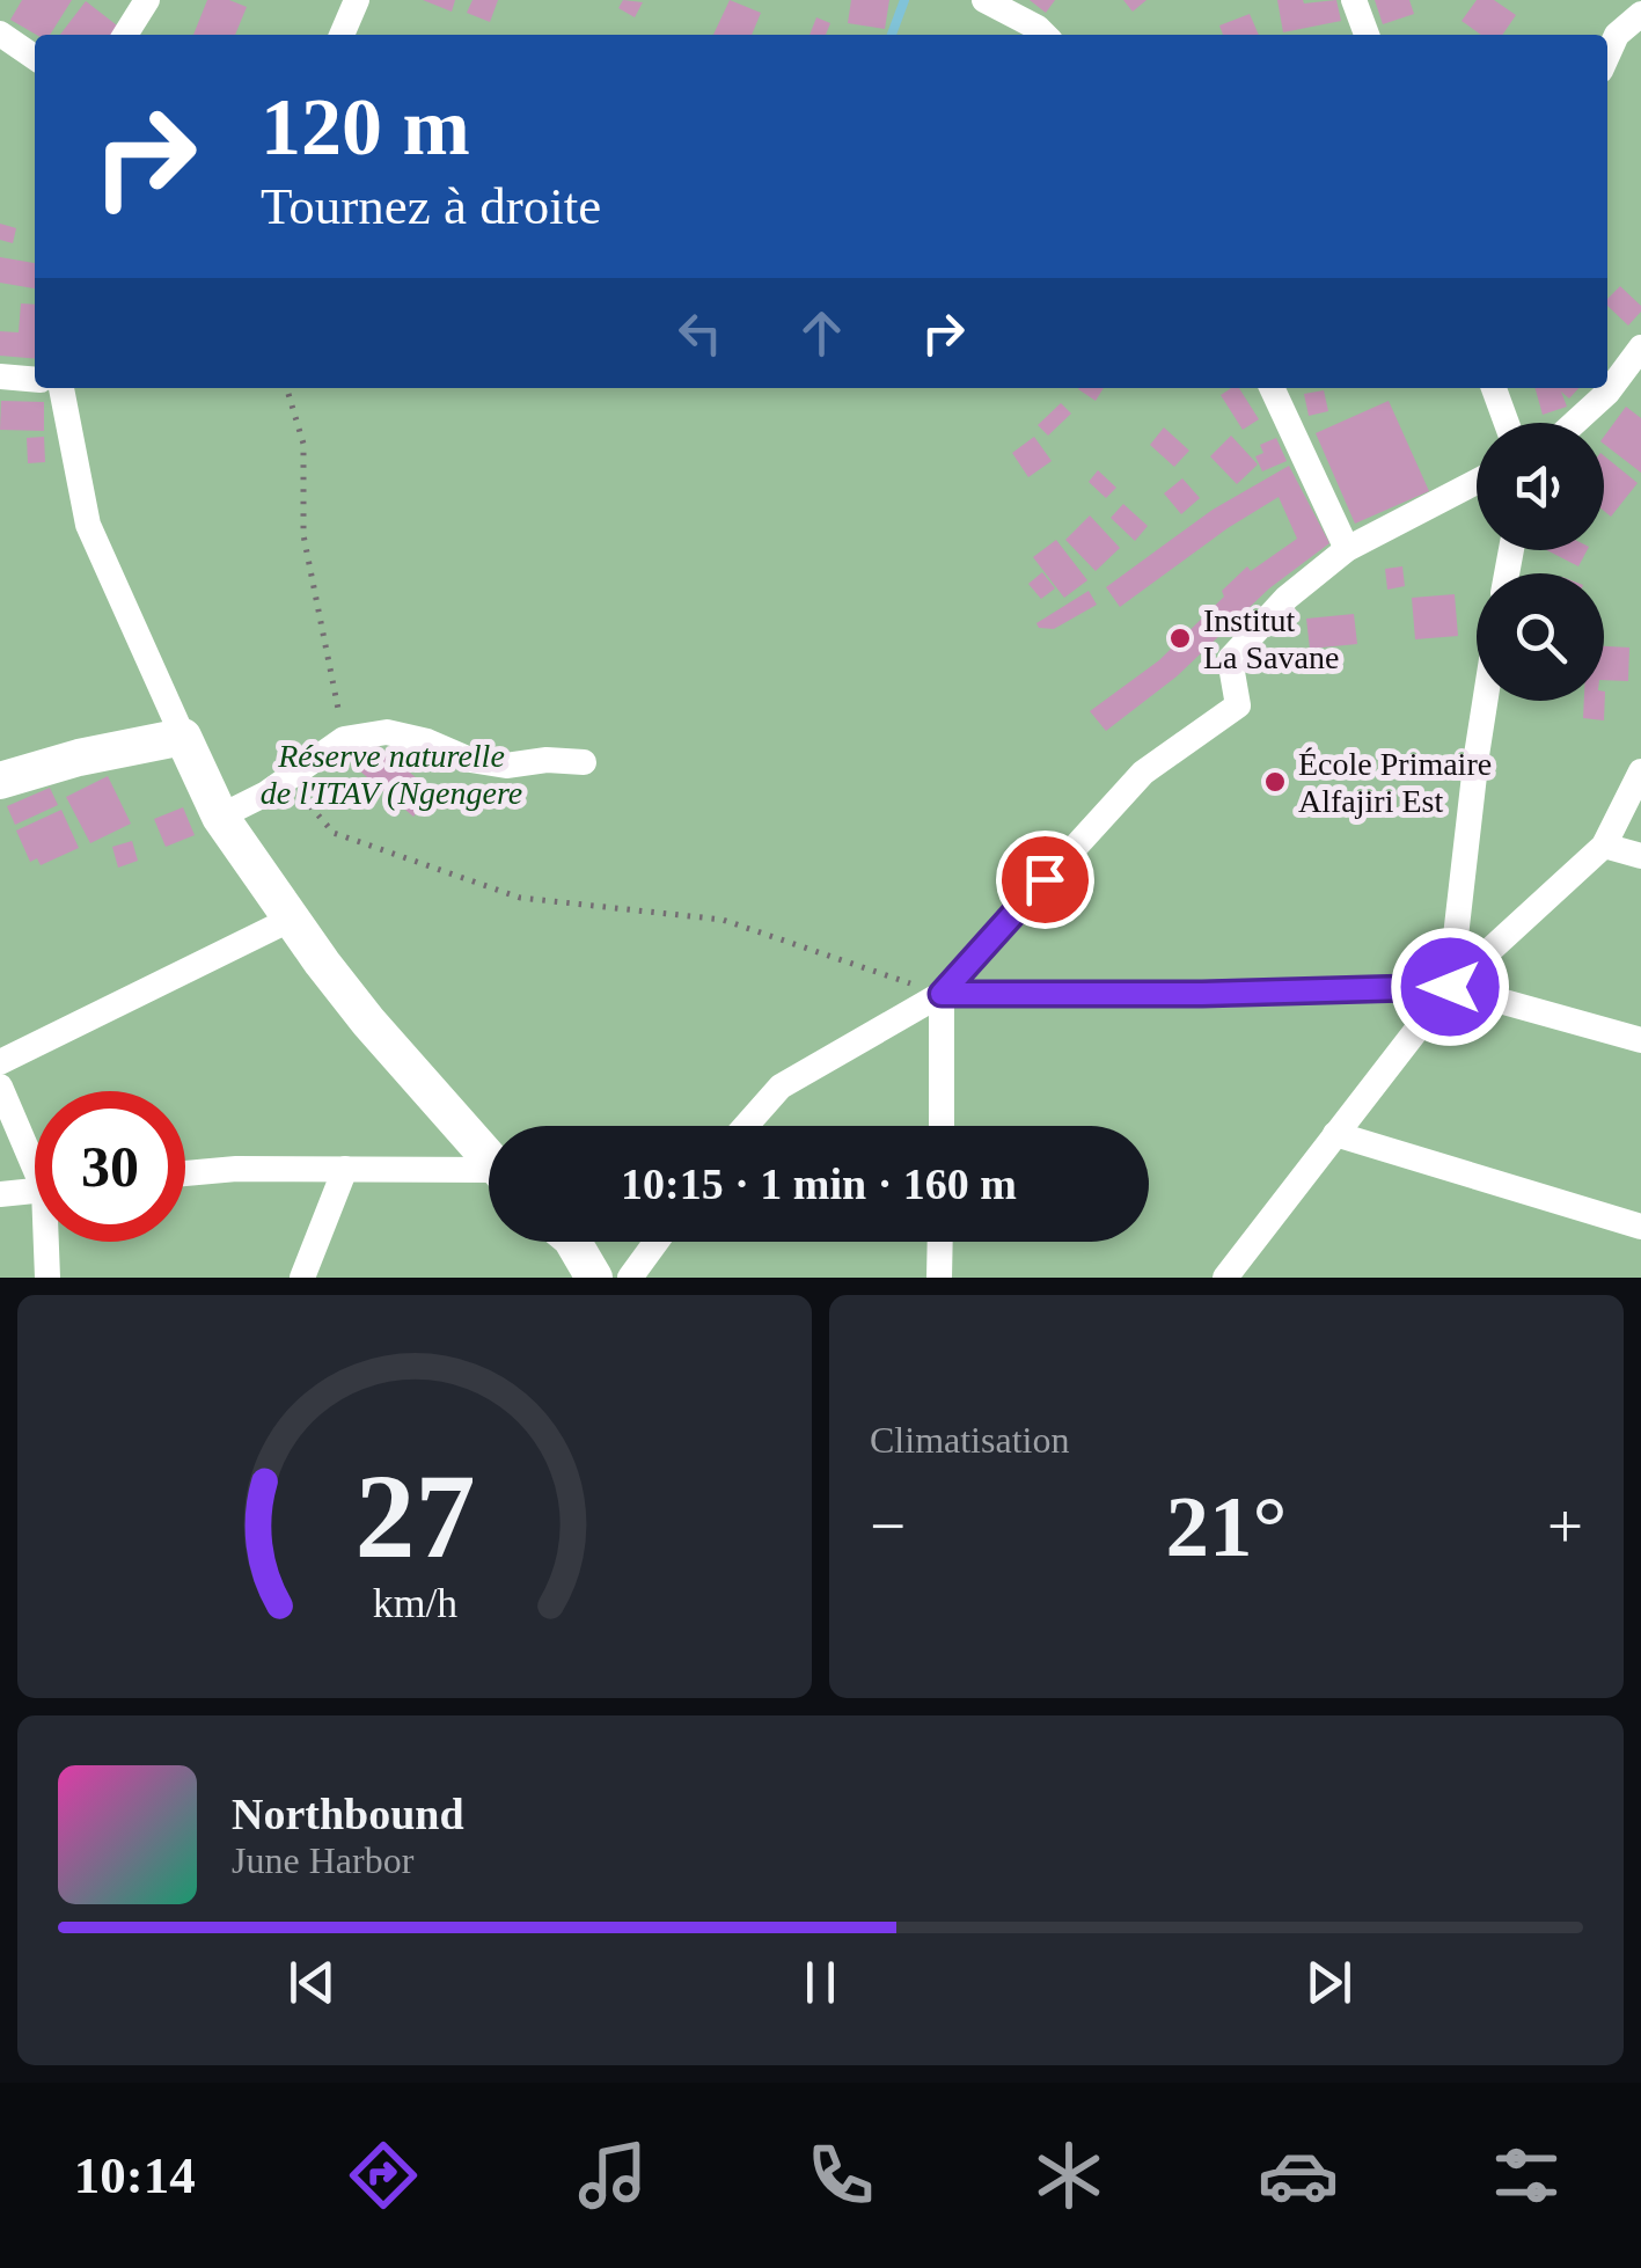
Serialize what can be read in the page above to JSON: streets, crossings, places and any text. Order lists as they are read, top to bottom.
{
  "parks": ["Réserve naturelle de l'ITAV (Ngengere"],
  "places": ["Institut La Savane", "École Primaire Alfajiri Est"],
  "page": {
    "turn": ["120 m", "Tournez à droite"],
    "limit": "30",
    "trip": "10:15 · 1 min · 160 m",
    "tile": "Climatisation",
    "heat": ["−", "21°", "+"],
    "song": ["Northbound", "June Harbor"],
    "tabs": "10:14",
    "gauge": ["27", "km/h"]
  }
}
